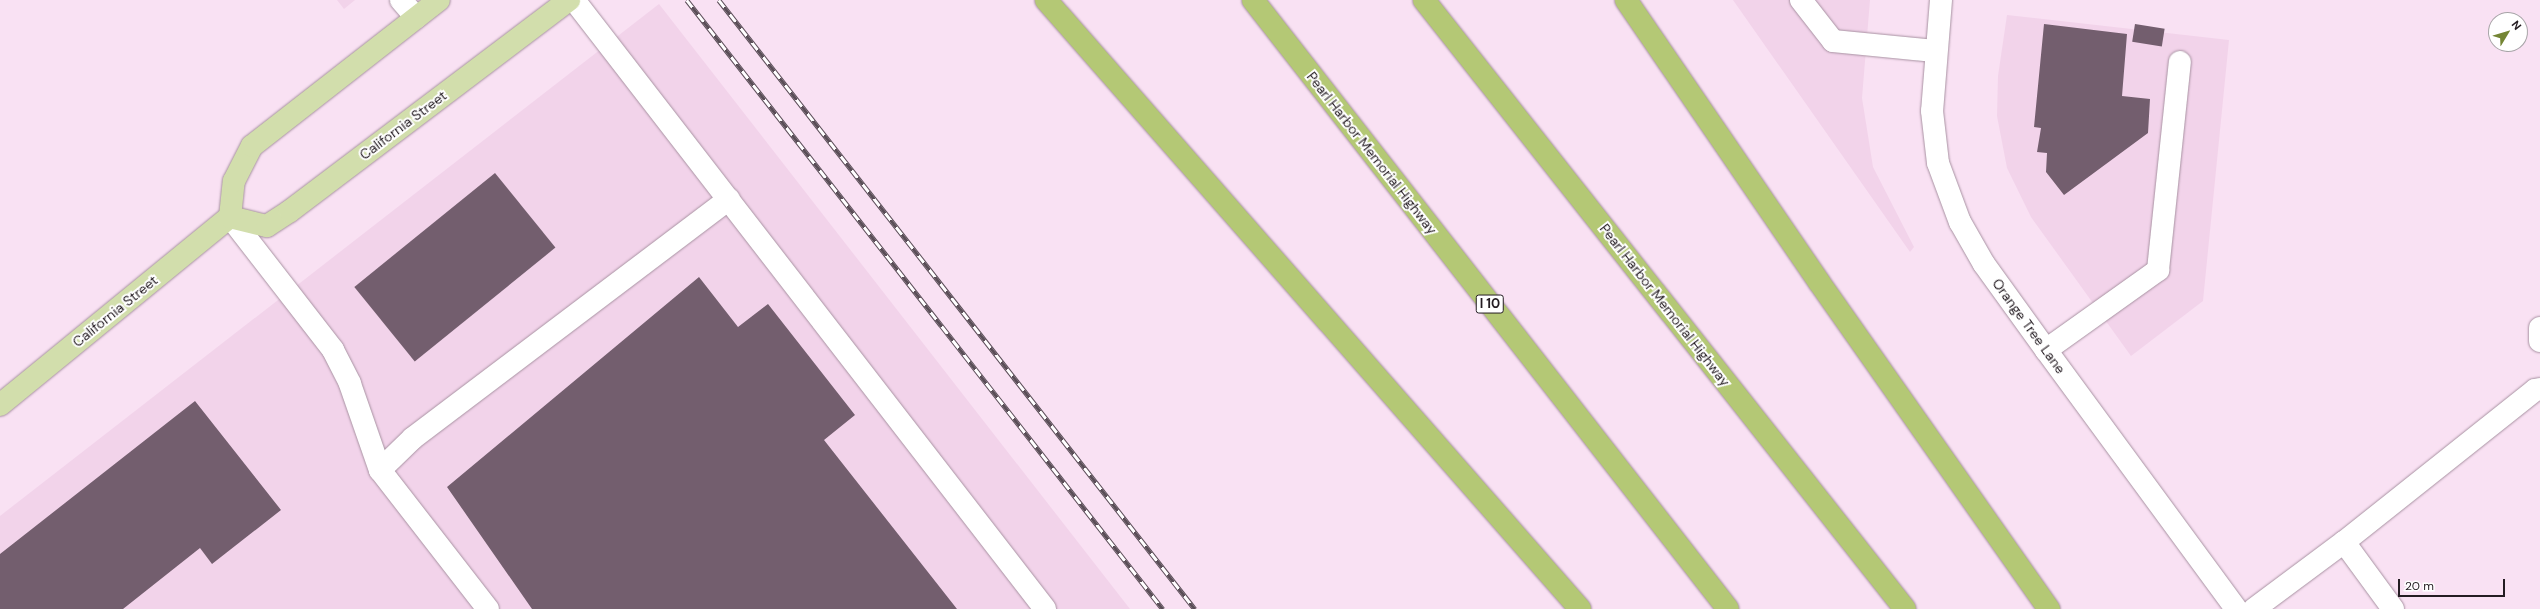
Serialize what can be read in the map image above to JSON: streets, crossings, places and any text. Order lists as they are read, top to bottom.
{
  "streets": {
    "highway": ["Pearl Harbor Memorial Highway", "I 10"],
    "main road": ["California Street"],
    "street": ["Orange Tree Lane"]
  },
  "scale_bar": "20 m",
  "north": "top right"
}
